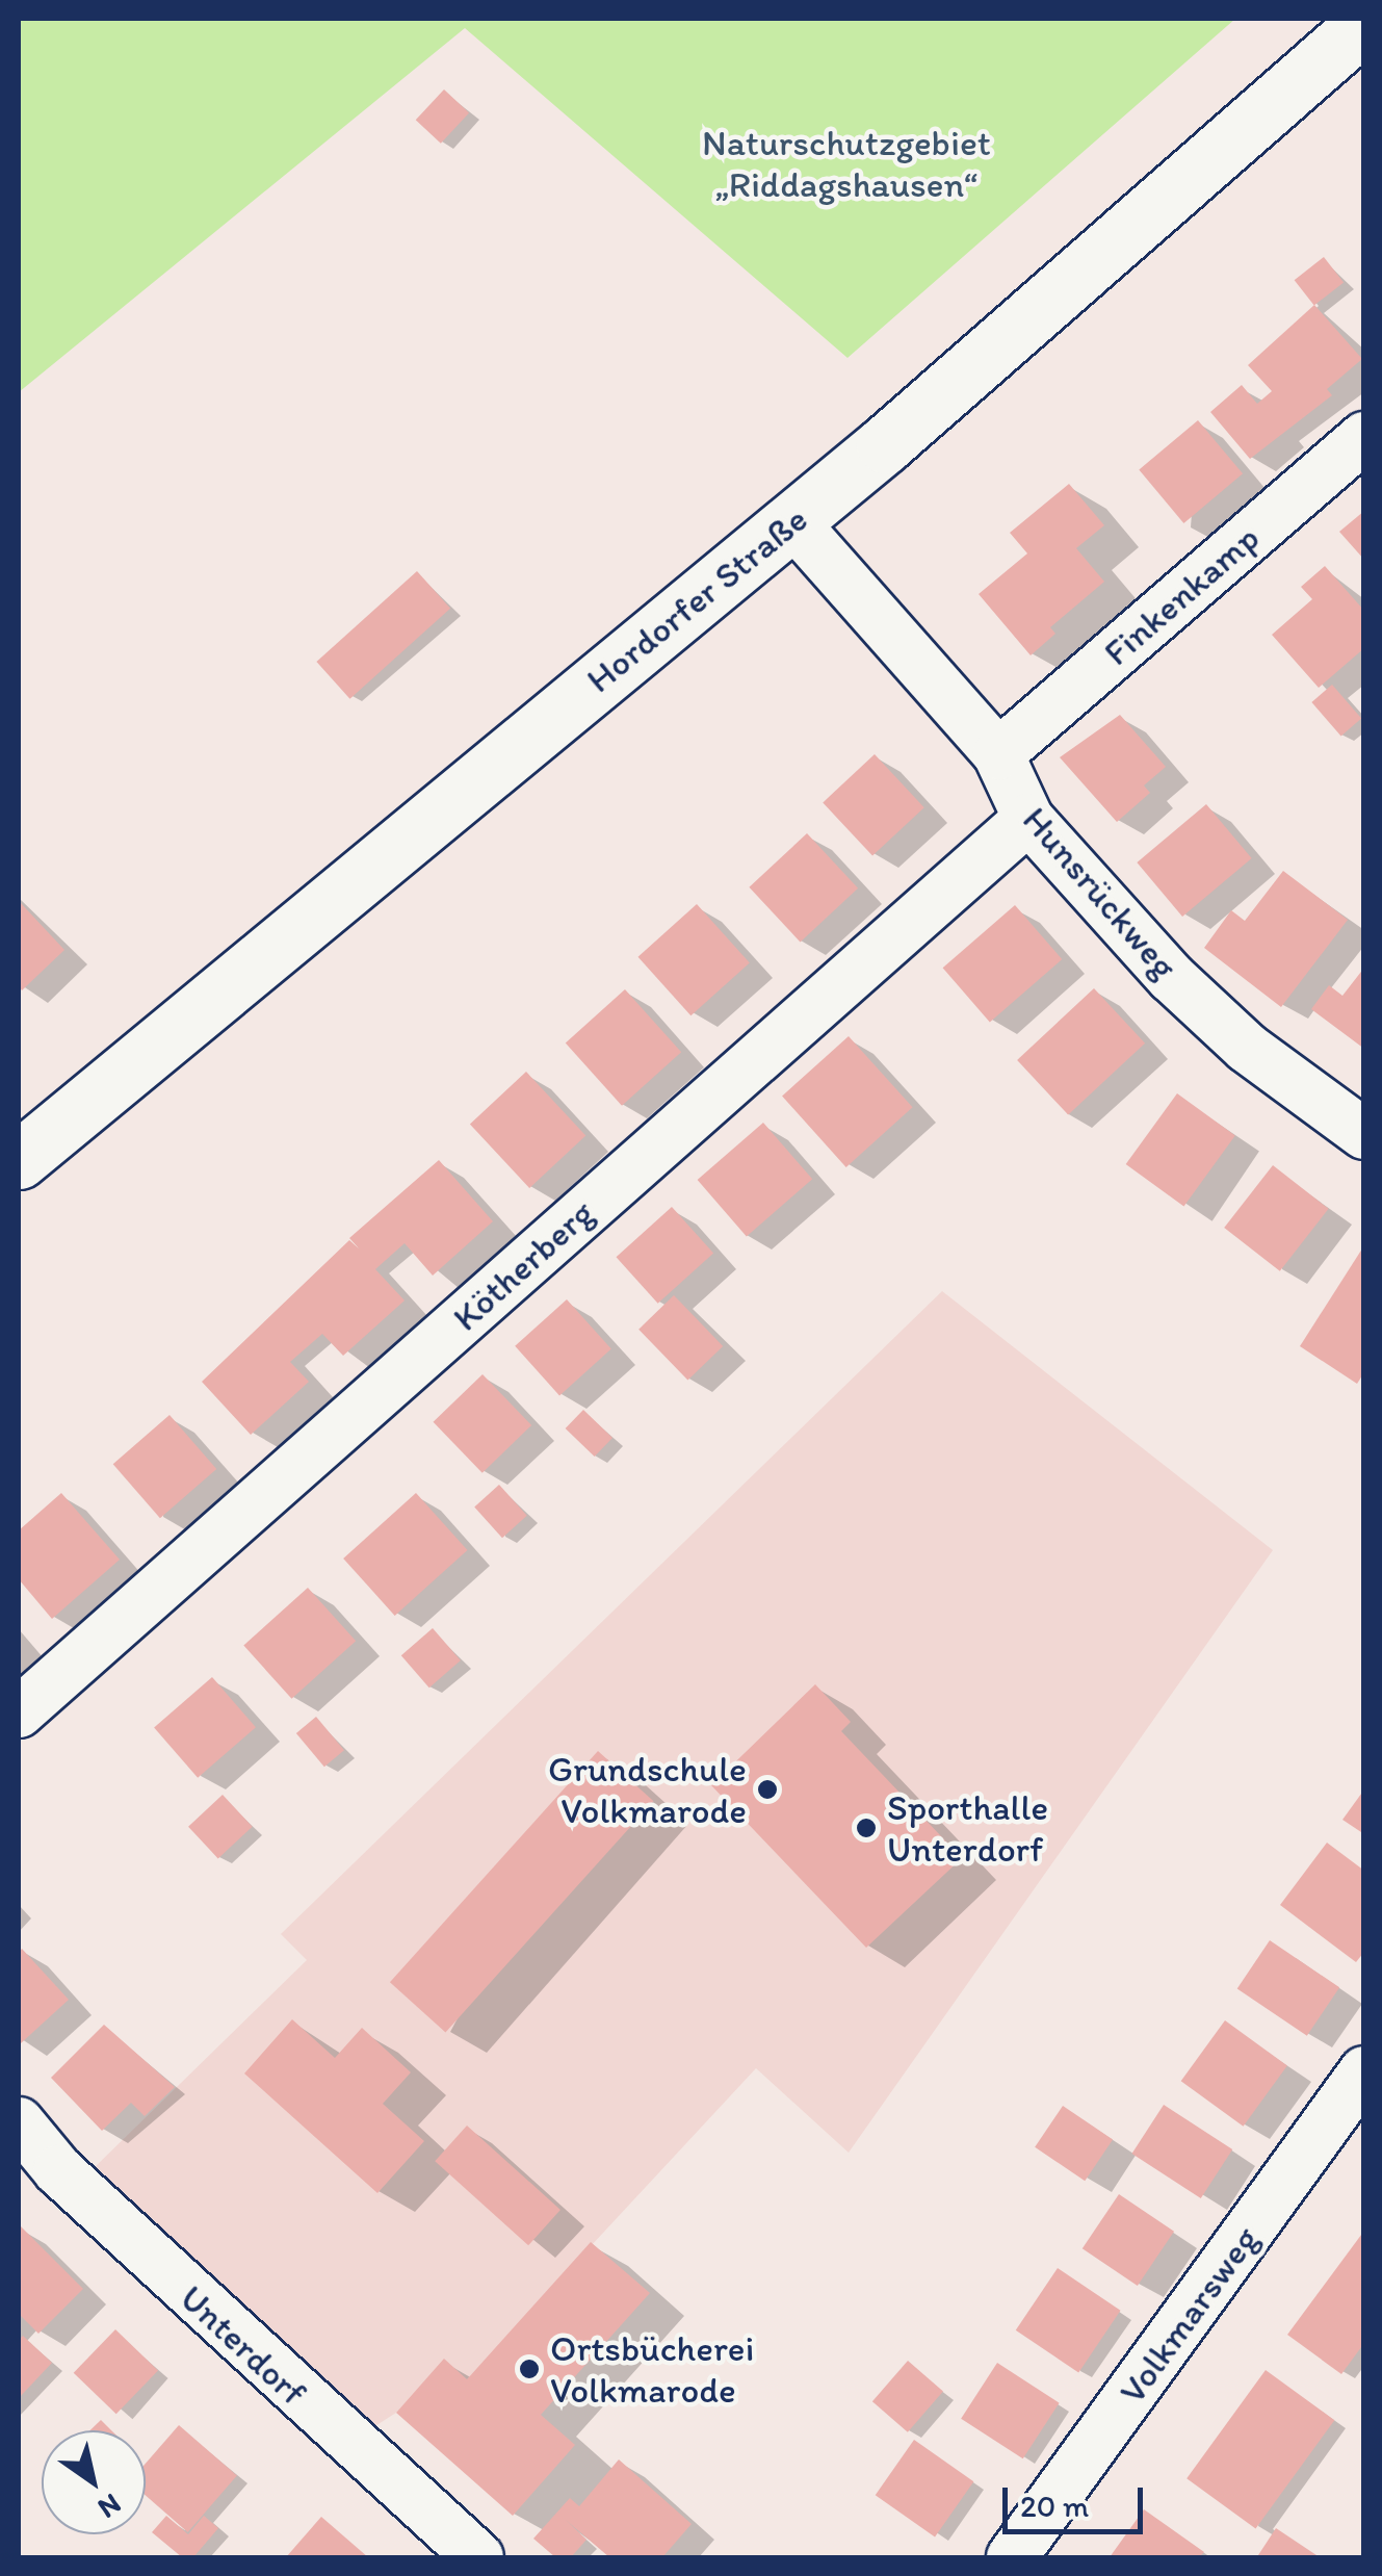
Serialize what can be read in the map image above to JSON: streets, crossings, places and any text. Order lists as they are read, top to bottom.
{
  "streets": {
    "main road": ["Hordorfer Straße"],
    "street": [
      "Finkenkamp",
      "Hunsrückweg",
      "Kötherberg",
      "Volkmarsweg",
      "Unterdorf"
    ]
  },
  "crossings": [
    ["Finkenkamp", "Hunsrückweg"],
    ["Hordorfer Straße", "Hunsrückweg"],
    ["Hunsrückweg", "Kötherberg"]
  ],
  "parks": ["Naturschutzgebiet „Riddagshausen“"],
  "places": ["Grundschule Volkmarode", "Sporthalle Unterdorf", "Ortsbücherei Volkmarode"],
  "scale_bar": "20 m",
  "north": "bottom right"
}
